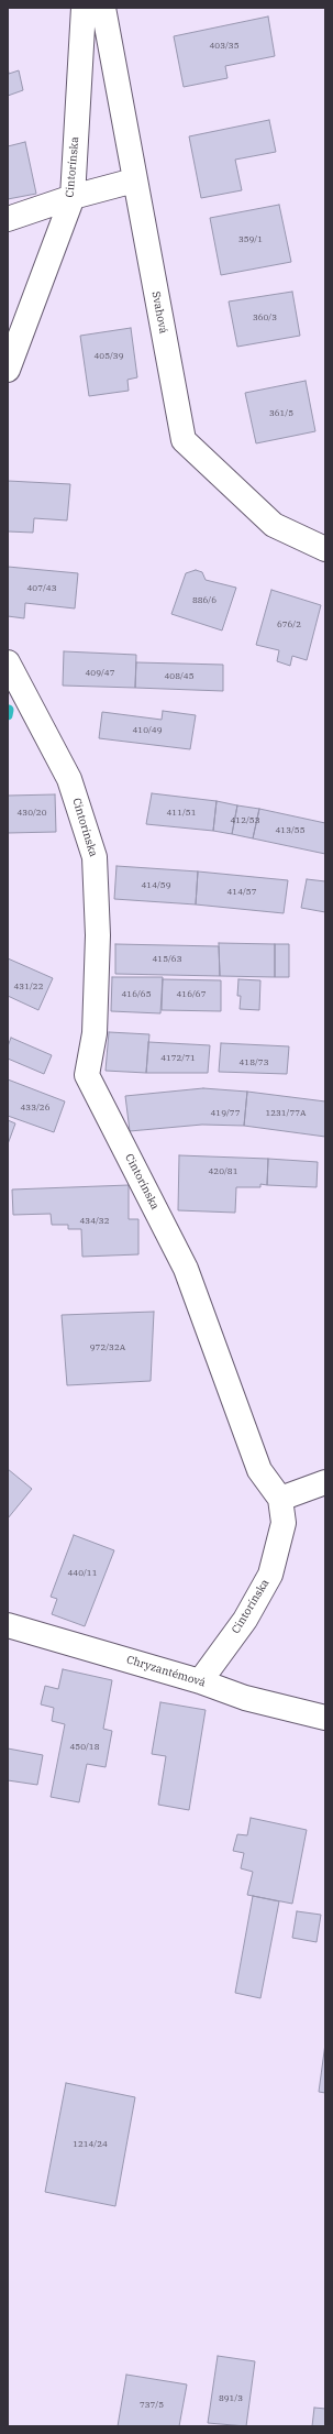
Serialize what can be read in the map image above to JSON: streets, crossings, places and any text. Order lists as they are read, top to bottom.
{
  "streets": {
    "street": ["Cintorínska", "Svahová", "Chryzantémová"]
  },
  "crossings": [
    ["Cintorínska", "Chryzantémová"]
  ],
  "house_numbers": [
    "403/35",
    "359/1",
    "360/3",
    "405/39",
    "361/5",
    "407/43",
    "886/6",
    "676/2",
    "409/47",
    "408/45",
    "410/49",
    "430/20",
    "411/51",
    "412/53",
    "413/55",
    "414/59",
    "414/57",
    "415/63",
    "431/22",
    "416/65",
    "416/67",
    "4172/71",
    "418/73",
    "433/26",
    "419/77",
    "1231/77A",
    "420/81",
    "434/32",
    "972/32A",
    "440/11",
    "450/18",
    "1214/24",
    "891/3",
    "737/5"
  ]
}
